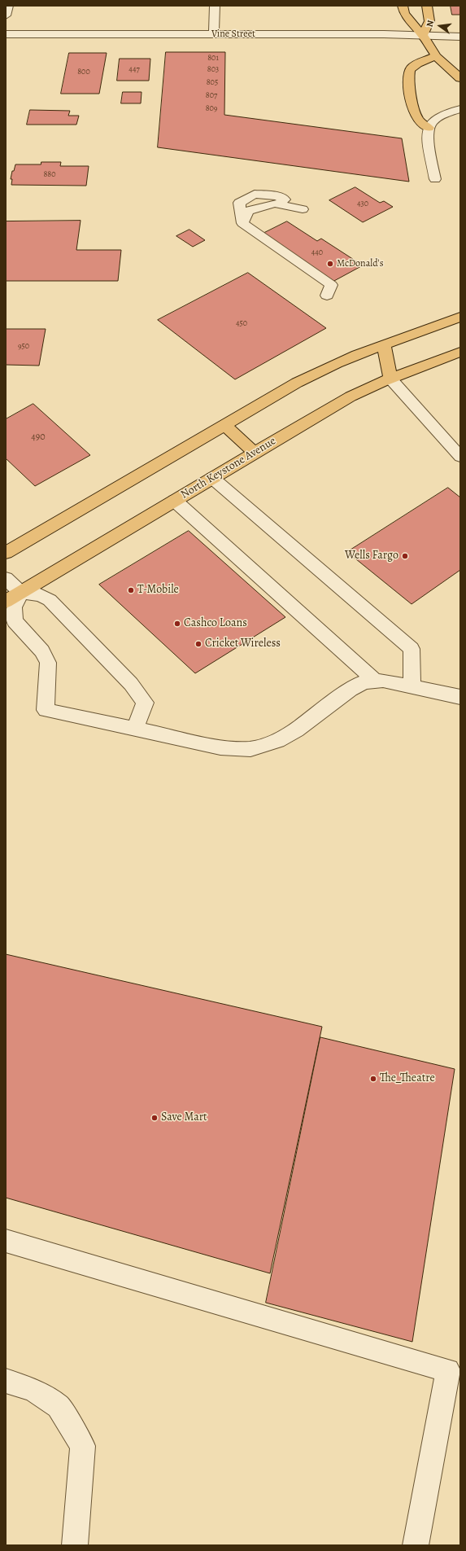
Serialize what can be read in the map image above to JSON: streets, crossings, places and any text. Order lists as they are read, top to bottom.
{
  "streets": {
    "main road": ["North Keystone Avenue"],
    "street": ["Vine Street"]
  },
  "places": [
    "McDonald's",
    "Wells Fargo",
    "T-Mobile",
    "Cashco Loans",
    "Cricket Wireless",
    "The_Theatre",
    "Save Mart"
  ],
  "house_numbers": [
    "801",
    "447",
    "803",
    "800",
    "805",
    "807",
    "809",
    "880",
    "430",
    "440",
    "450",
    "950",
    "490"
  ],
  "north": "left"
}
